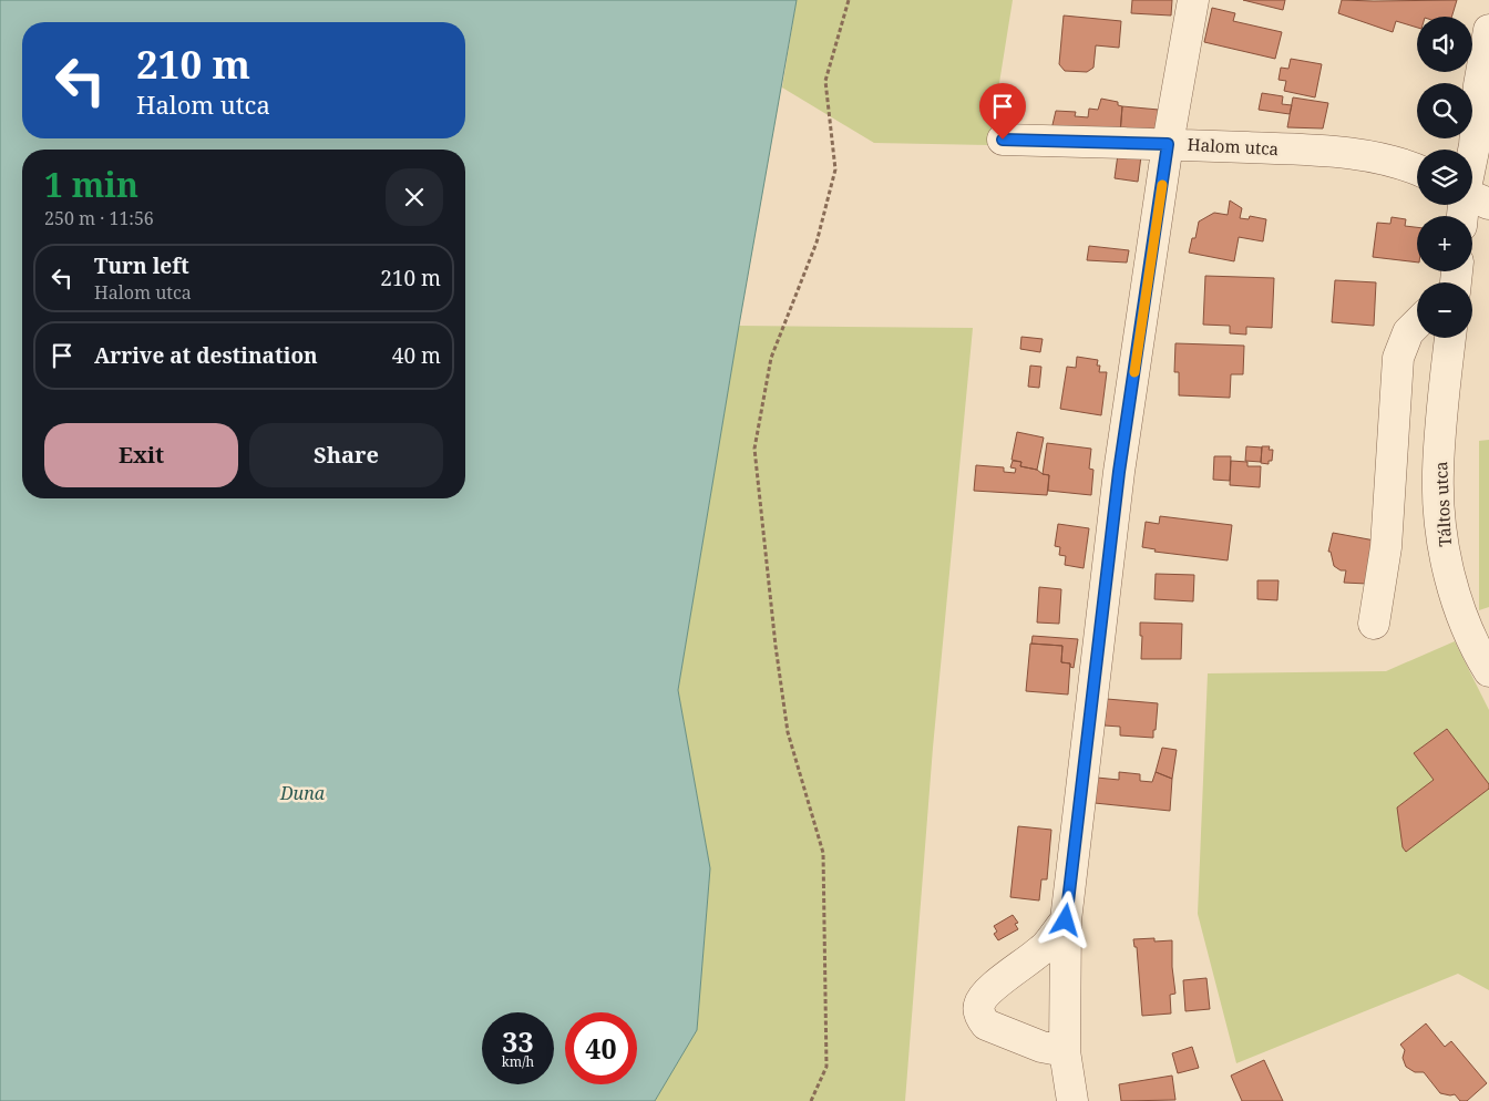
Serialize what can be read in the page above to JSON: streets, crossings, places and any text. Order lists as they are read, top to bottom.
{
  "streets": {
    "street": ["Halom utca", "Táltos utca"]
  },
  "water": ["Duna"],
  "page": {
    "map_buttons": ["+", "−"],
    "turn": ["210 m", "Halom utca"],
    "heading": ["1 min", "250 m · 11:56"],
    "list": [
      {
        "name": "Turn left",
        "note": "Halom utca",
        "value": "210 m"
      },
      {
        "name": "Arrive at destination",
        "value": "40 m"
      }
    ],
    "buttons": ["Exit", "Share"],
    "speed": "33 km/h",
    "limit": "40"
  }
}
